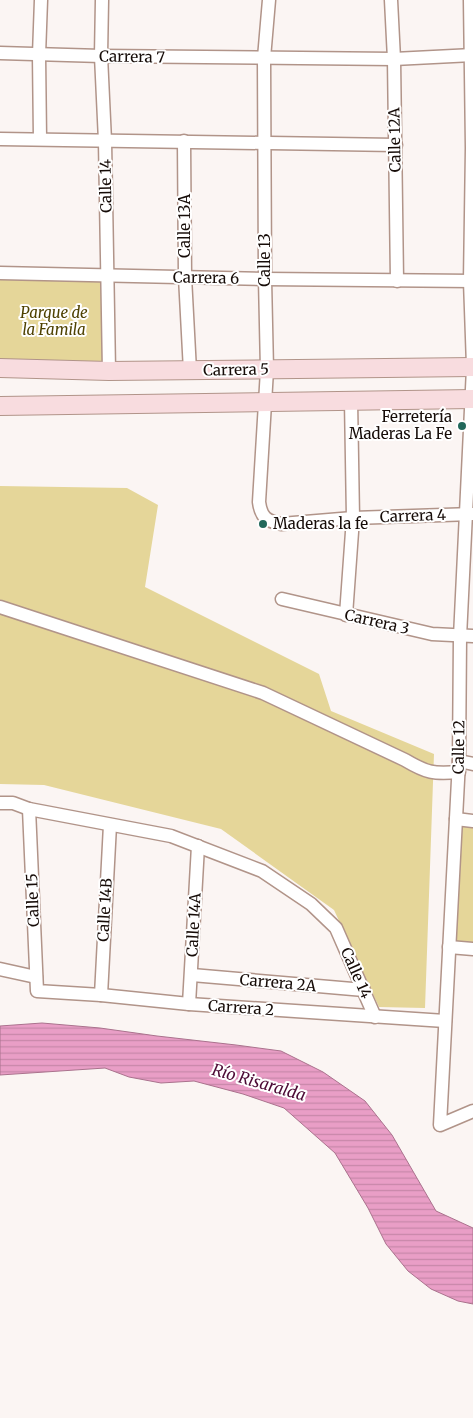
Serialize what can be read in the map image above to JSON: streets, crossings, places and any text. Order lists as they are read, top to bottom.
{
  "streets": {
    "main road": ["Carrera 5"],
    "street": [
      "Carrera 7",
      "Calle 12A",
      "Calle 14",
      "Calle 13A",
      "Calle 13",
      "Carrera 6",
      "Carrera 4",
      "Carrera 3",
      "Calle 12",
      "Calle 15",
      "Calle 14B",
      "Calle 14A",
      "Carrera 2A",
      "Carrera 2"
    ]
  },
  "crossings": [
    ["Carrera 7", "Calle 12A"],
    ["Carrera 7", "Calle 14"],
    ["Carrera 7", "Calle 13"],
    ["Carrera 7", "Calle 12"],
    ["Calle 12A", "Carrera 6"],
    ["Calle 14", "Carrera 6"],
    ["Calle 14", "Carrera 5"],
    ["Calle 14", "Calle 14A"],
    ["Calle 14", "Carrera 2A"],
    ["Calle 14", "Carrera 2"],
    ["Calle 13A", "Carrera 6"],
    ["Calle 13A", "Carrera 5"],
    ["Calle 13", "Carrera 6"],
    ["Calle 13", "Carrera 5"],
    ["Calle 13", "Carrera 4"],
    ["Carrera 6", "Calle 12"],
    ["Carrera 5", "Calle 12"],
    ["Carrera 4", "Calle 12"],
    ["Carrera 3", "Calle 12"],
    ["Calle 12", "Carrera 2"],
    ["Calle 15", "Carrera 2"],
    ["Calle 14B", "Carrera 2"],
    ["Calle 14A", "Carrera 2A"],
    ["Calle 14A", "Carrera 2"]
  ],
  "water": ["Río Risaralda"],
  "parks": ["Parque de la Famila"],
  "places": ["Ferretería Maderas La Fe", "Maderas la fe"]
}
